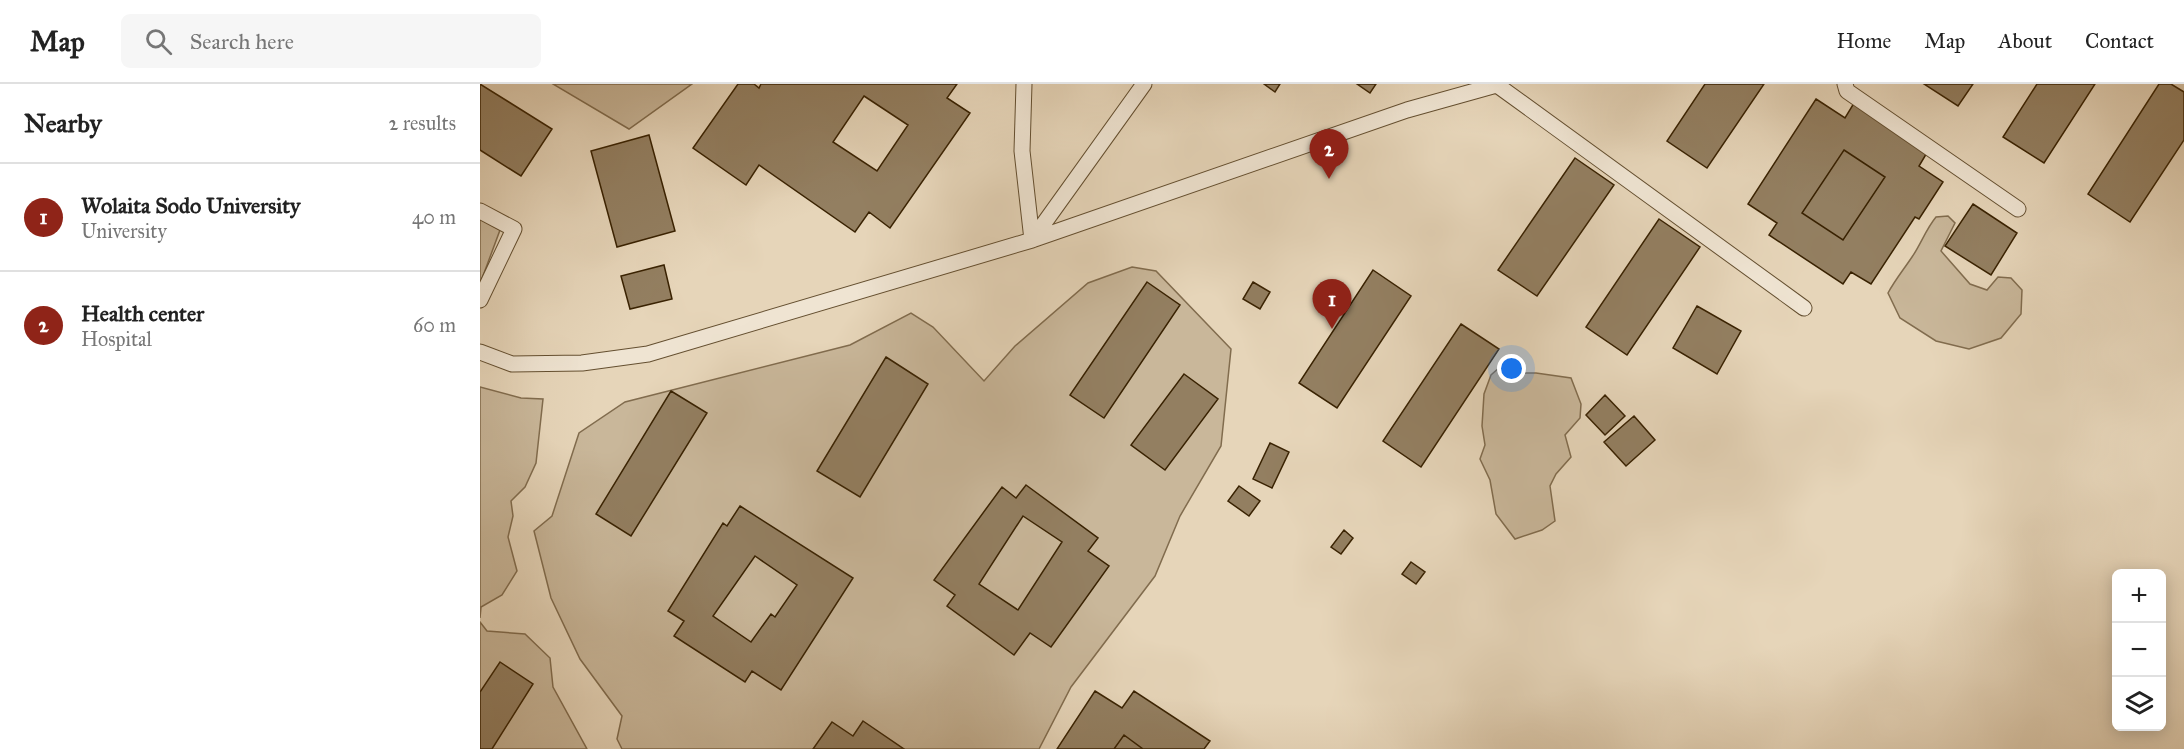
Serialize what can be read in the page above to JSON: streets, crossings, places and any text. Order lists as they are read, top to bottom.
{
  "page": {
    "header": "Map",
    "search": "Search here",
    "nav": [
      "Home",
      "Map",
      "About",
      "Contact"
    ],
    "heading": ["Nearby", "2 results"],
    "pins": ["2", "1"],
    "list": [
      {
        "mark": "1",
        "name": "Wolaita Sodo University",
        "note": "University",
        "value": "40 m"
      },
      {
        "mark": "2",
        "name": "Health center",
        "note": "Hospital",
        "value": "60 m"
      }
    ],
    "map_buttons": ["+", "−"]
  }
}
